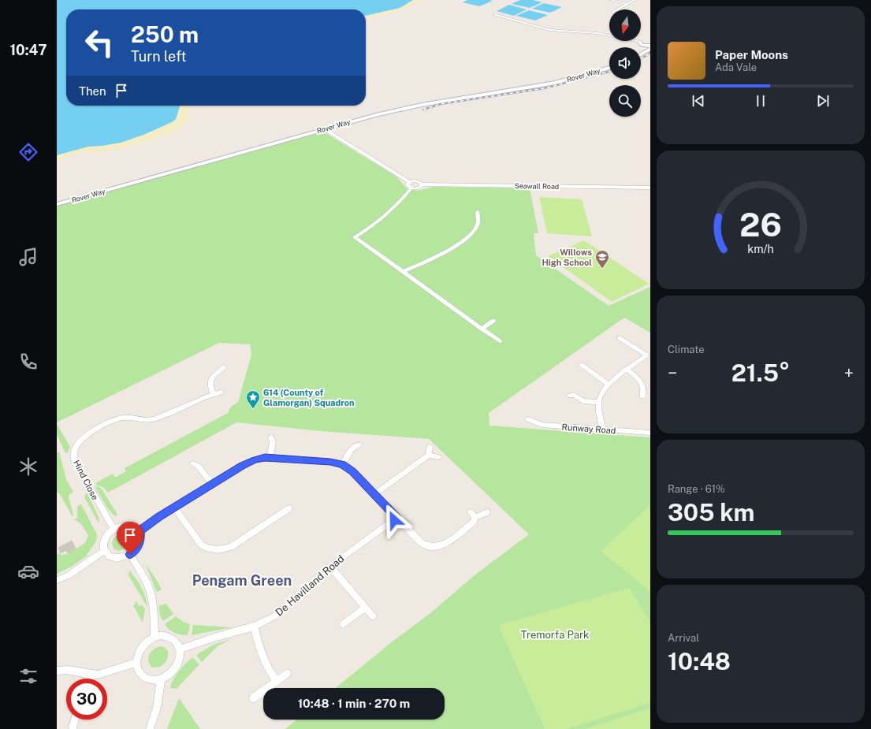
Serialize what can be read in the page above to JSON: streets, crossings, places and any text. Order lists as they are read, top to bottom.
{
  "streets": {
    "street": [
      "Rover Way",
      "Seawall Road",
      "Runway Road",
      "Hind Close",
      "De Havilland Road"
    ]
  },
  "districts": ["Pengam Green"],
  "parks": ["Tremorfa Park"],
  "places": {
    "school or university": ["Willows High School"],
    "place": ["614 (County of Glamorgan) Squadron"]
  },
  "north": "bottom",
  "page": {
    "tabs": "10:47",
    "turn": ["250 m", "Turn left"],
    "song": ["Paper Moons", "Ada Vale"],
    "then": "Then",
    "tile": [
      "Climate",
      ["Range · 61%", "305 km"],
      ["Arrival", "10:48"]
    ],
    "heat": ["−", "21.5°", "+"],
    "limit": "30",
    "trip": "10:48 · 1 min · 270 m",
    "gauge": ["26", "km/h"]
  }
}
